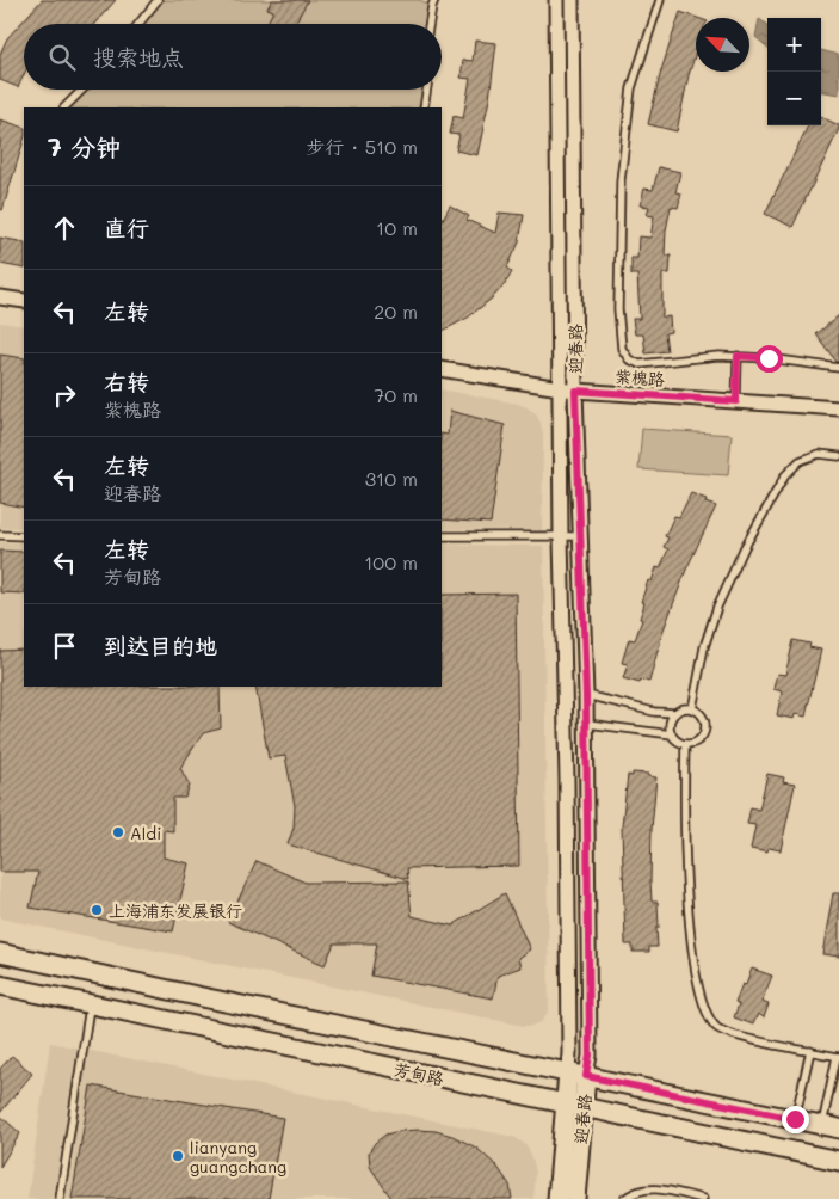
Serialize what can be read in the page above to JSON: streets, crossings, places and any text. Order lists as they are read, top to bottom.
{
  "streets": {
    "main road": ["迎春路", "芳甸路"],
    "street": ["紫槐路"]
  },
  "crossings": [
    ["迎春路", "紫槐路"],
    ["迎春路", "芳甸路"]
  ],
  "places": ["Aldi", "上海浦东发展银行", "lianyang guangchang"],
  "north": "top left",
  "page": {
    "map_buttons": ["+", "−"],
    "search": "搜索地点",
    "heading": ["7 分钟", "步行 · 510 m"],
    "list": [
      ["直行", "10 m"],
      ["左转", "20 m"],
      ["右转", "紫槐路", "70 m"],
      ["左转", "迎春路", "310 m"],
      ["左转", "芳甸路", "100 m"],
      "到达目的地"
    ]
  }
}
